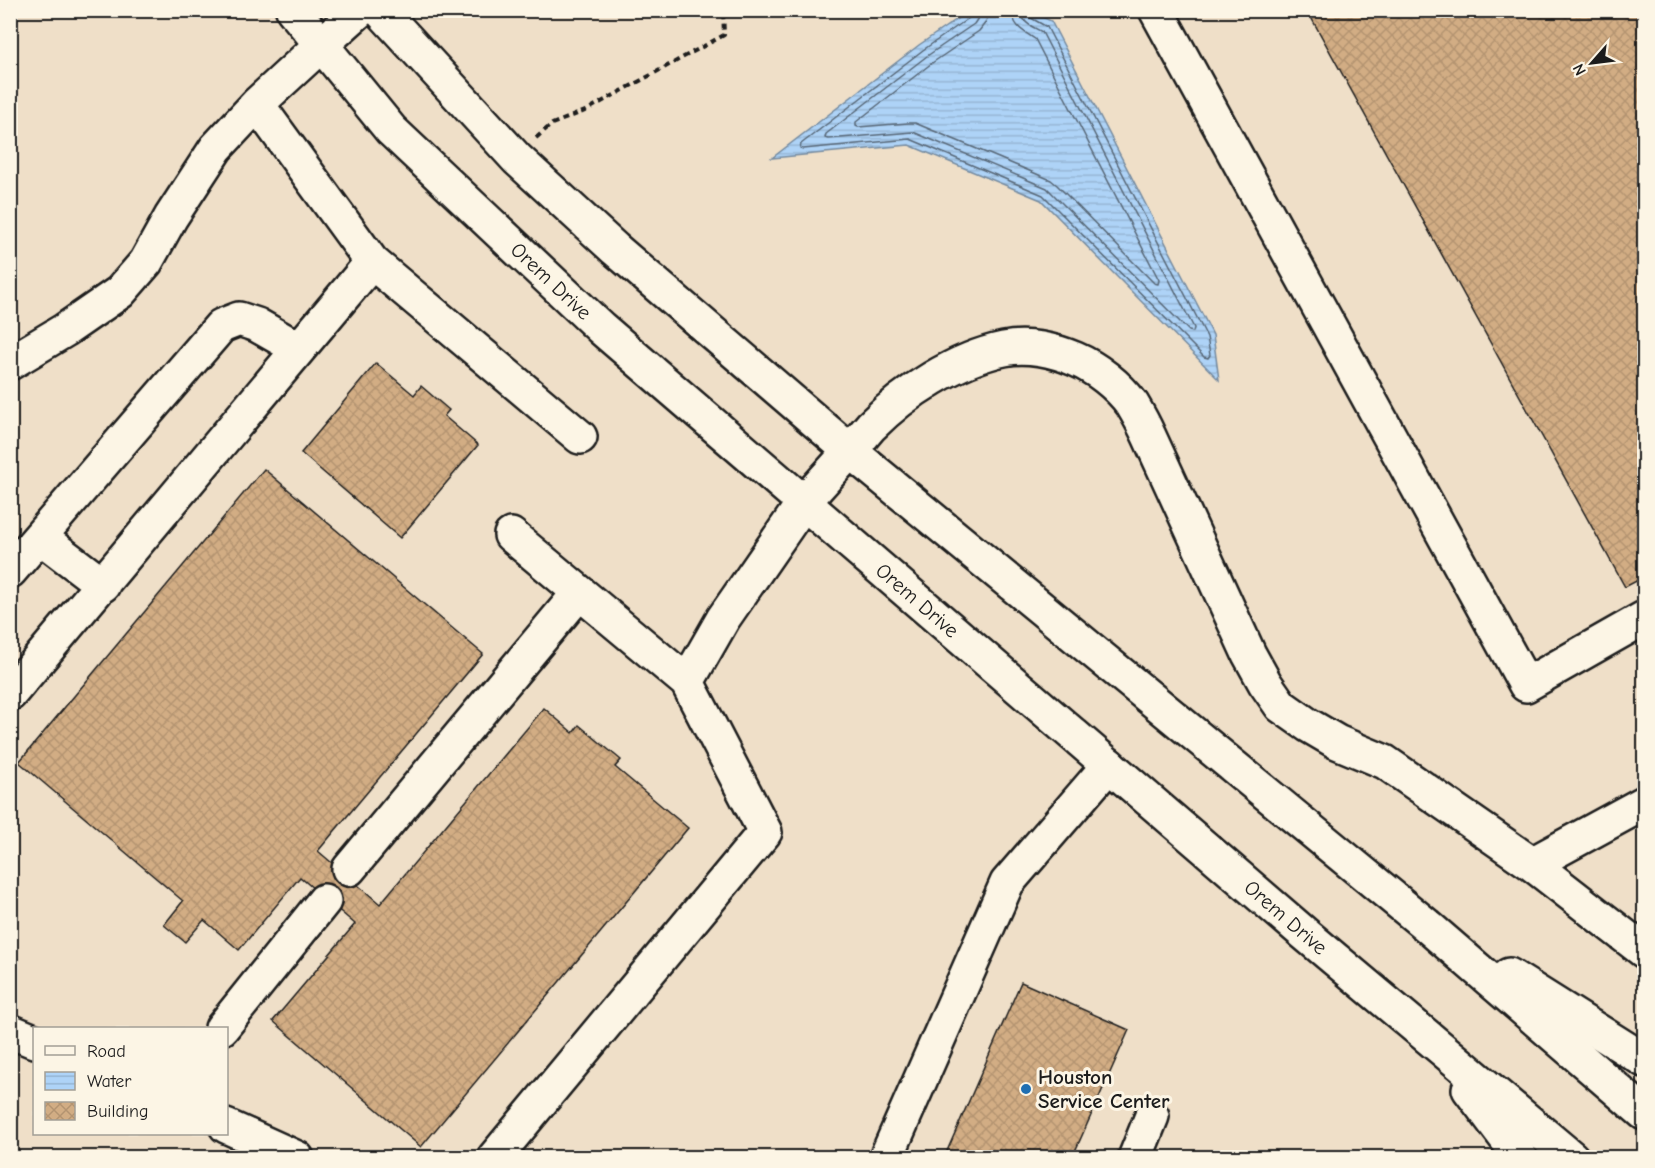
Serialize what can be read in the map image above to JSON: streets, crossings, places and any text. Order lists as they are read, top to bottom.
{
  "streets": {
    "main road": ["Orem Drive"]
  },
  "places": ["Houston Service Center"],
  "legend": ["Road", "Water", "Building"],
  "north": "bottom left"
}
